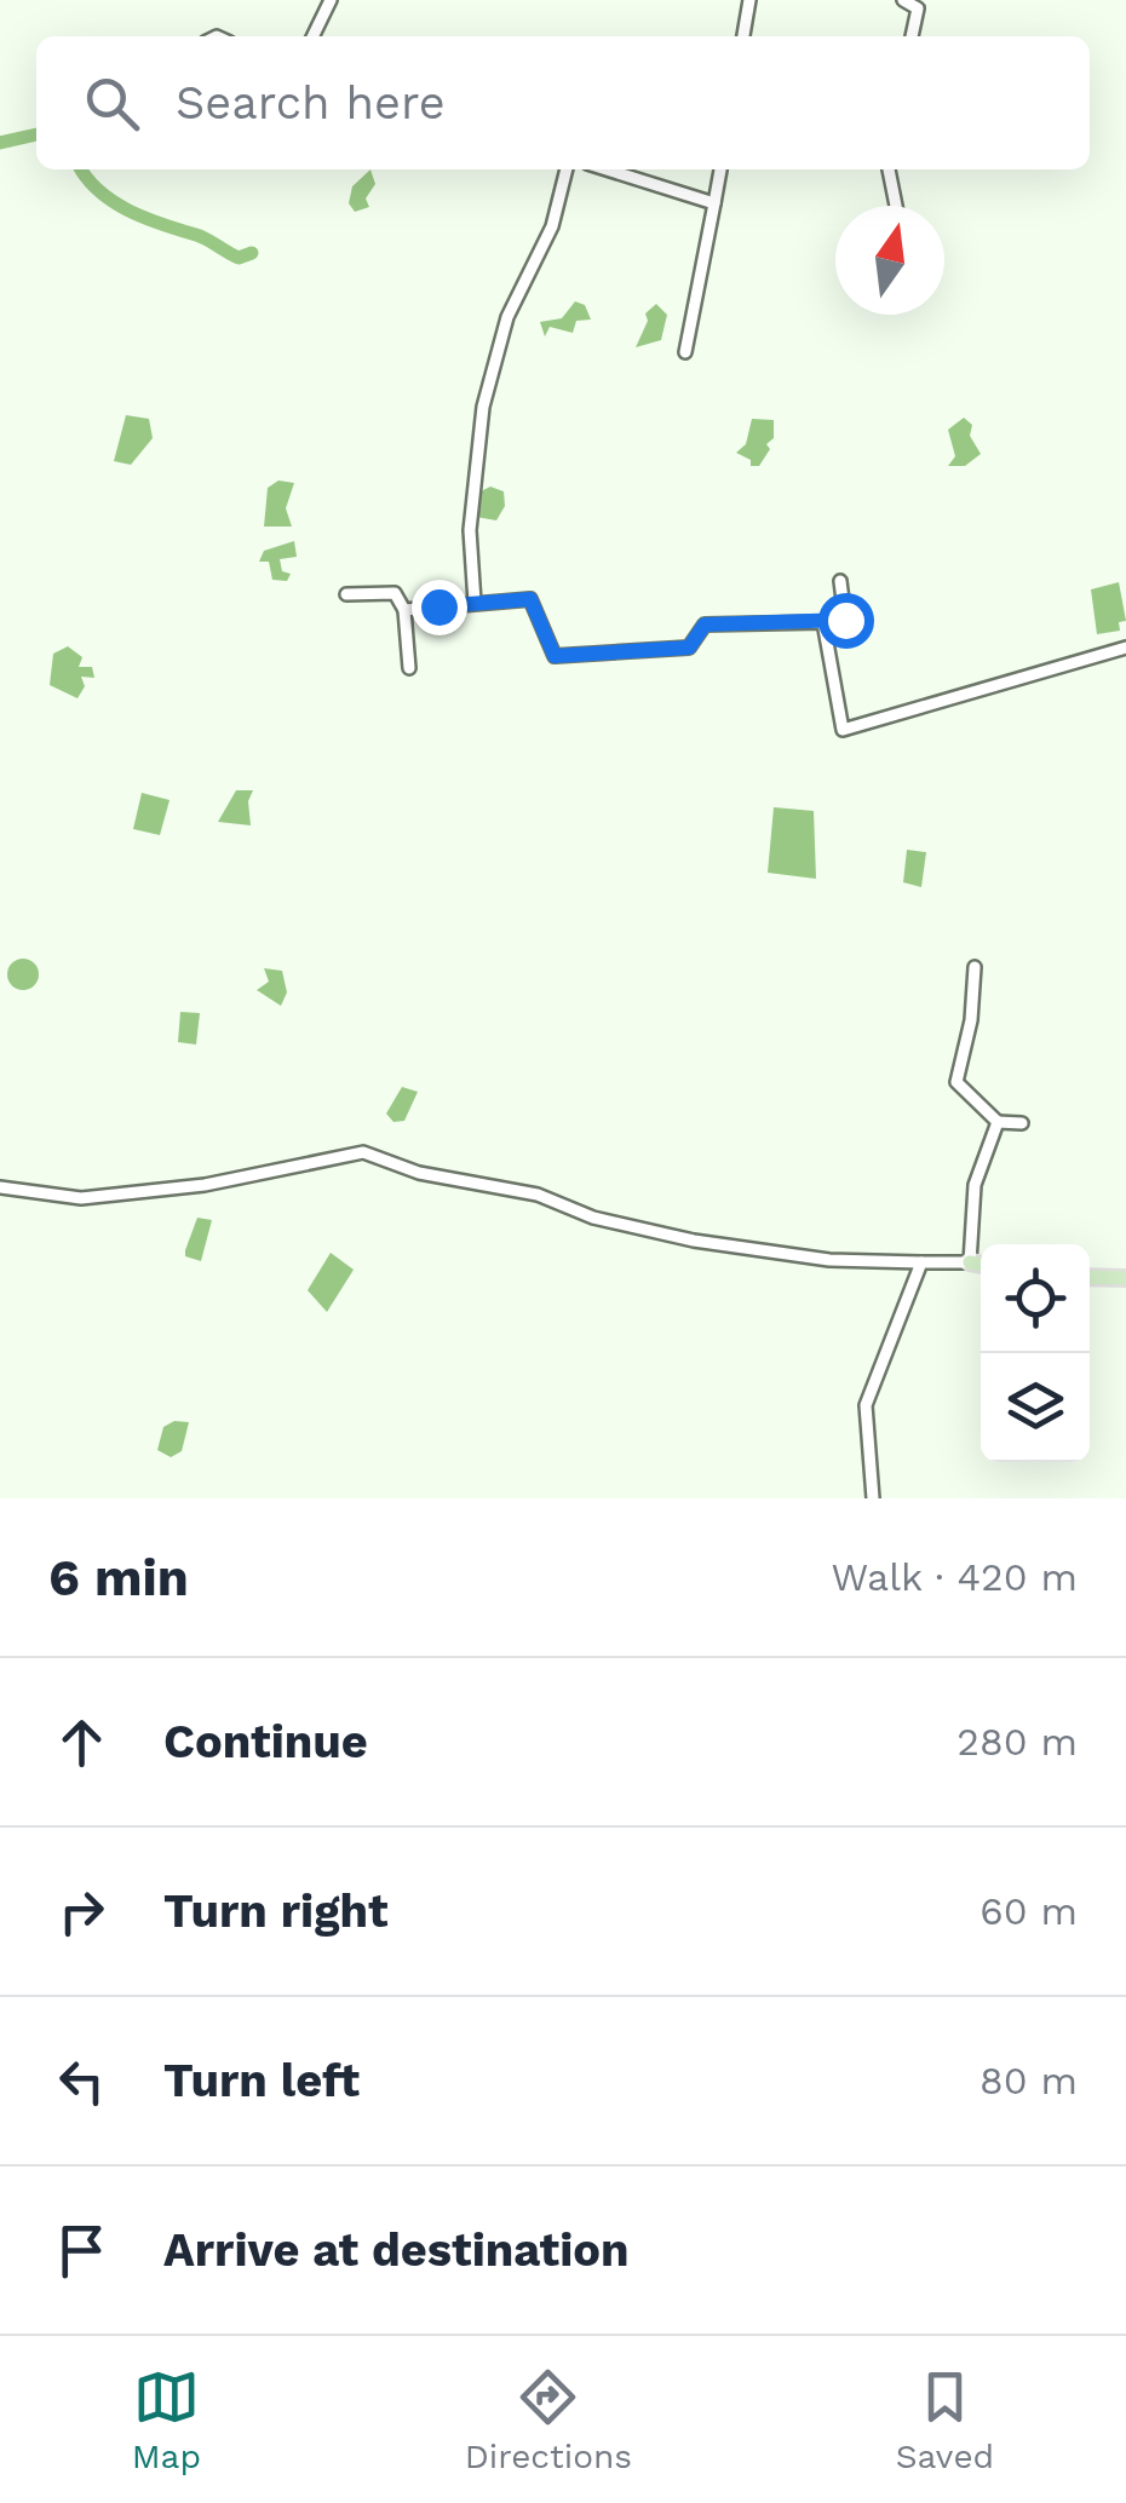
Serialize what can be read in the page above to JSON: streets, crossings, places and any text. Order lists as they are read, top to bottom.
{
  "north": "top",
  "page": {
    "search": "Search here",
    "heading": ["6 min", "Walk · 420 m"],
    "list": [
      ["Continue", "280 m"],
      ["Turn right", "60 m"],
      ["Turn left", "80 m"],
      "Arrive at destination"
    ],
    "nav": ["Map", "Directions", "Saved"]
  }
}
